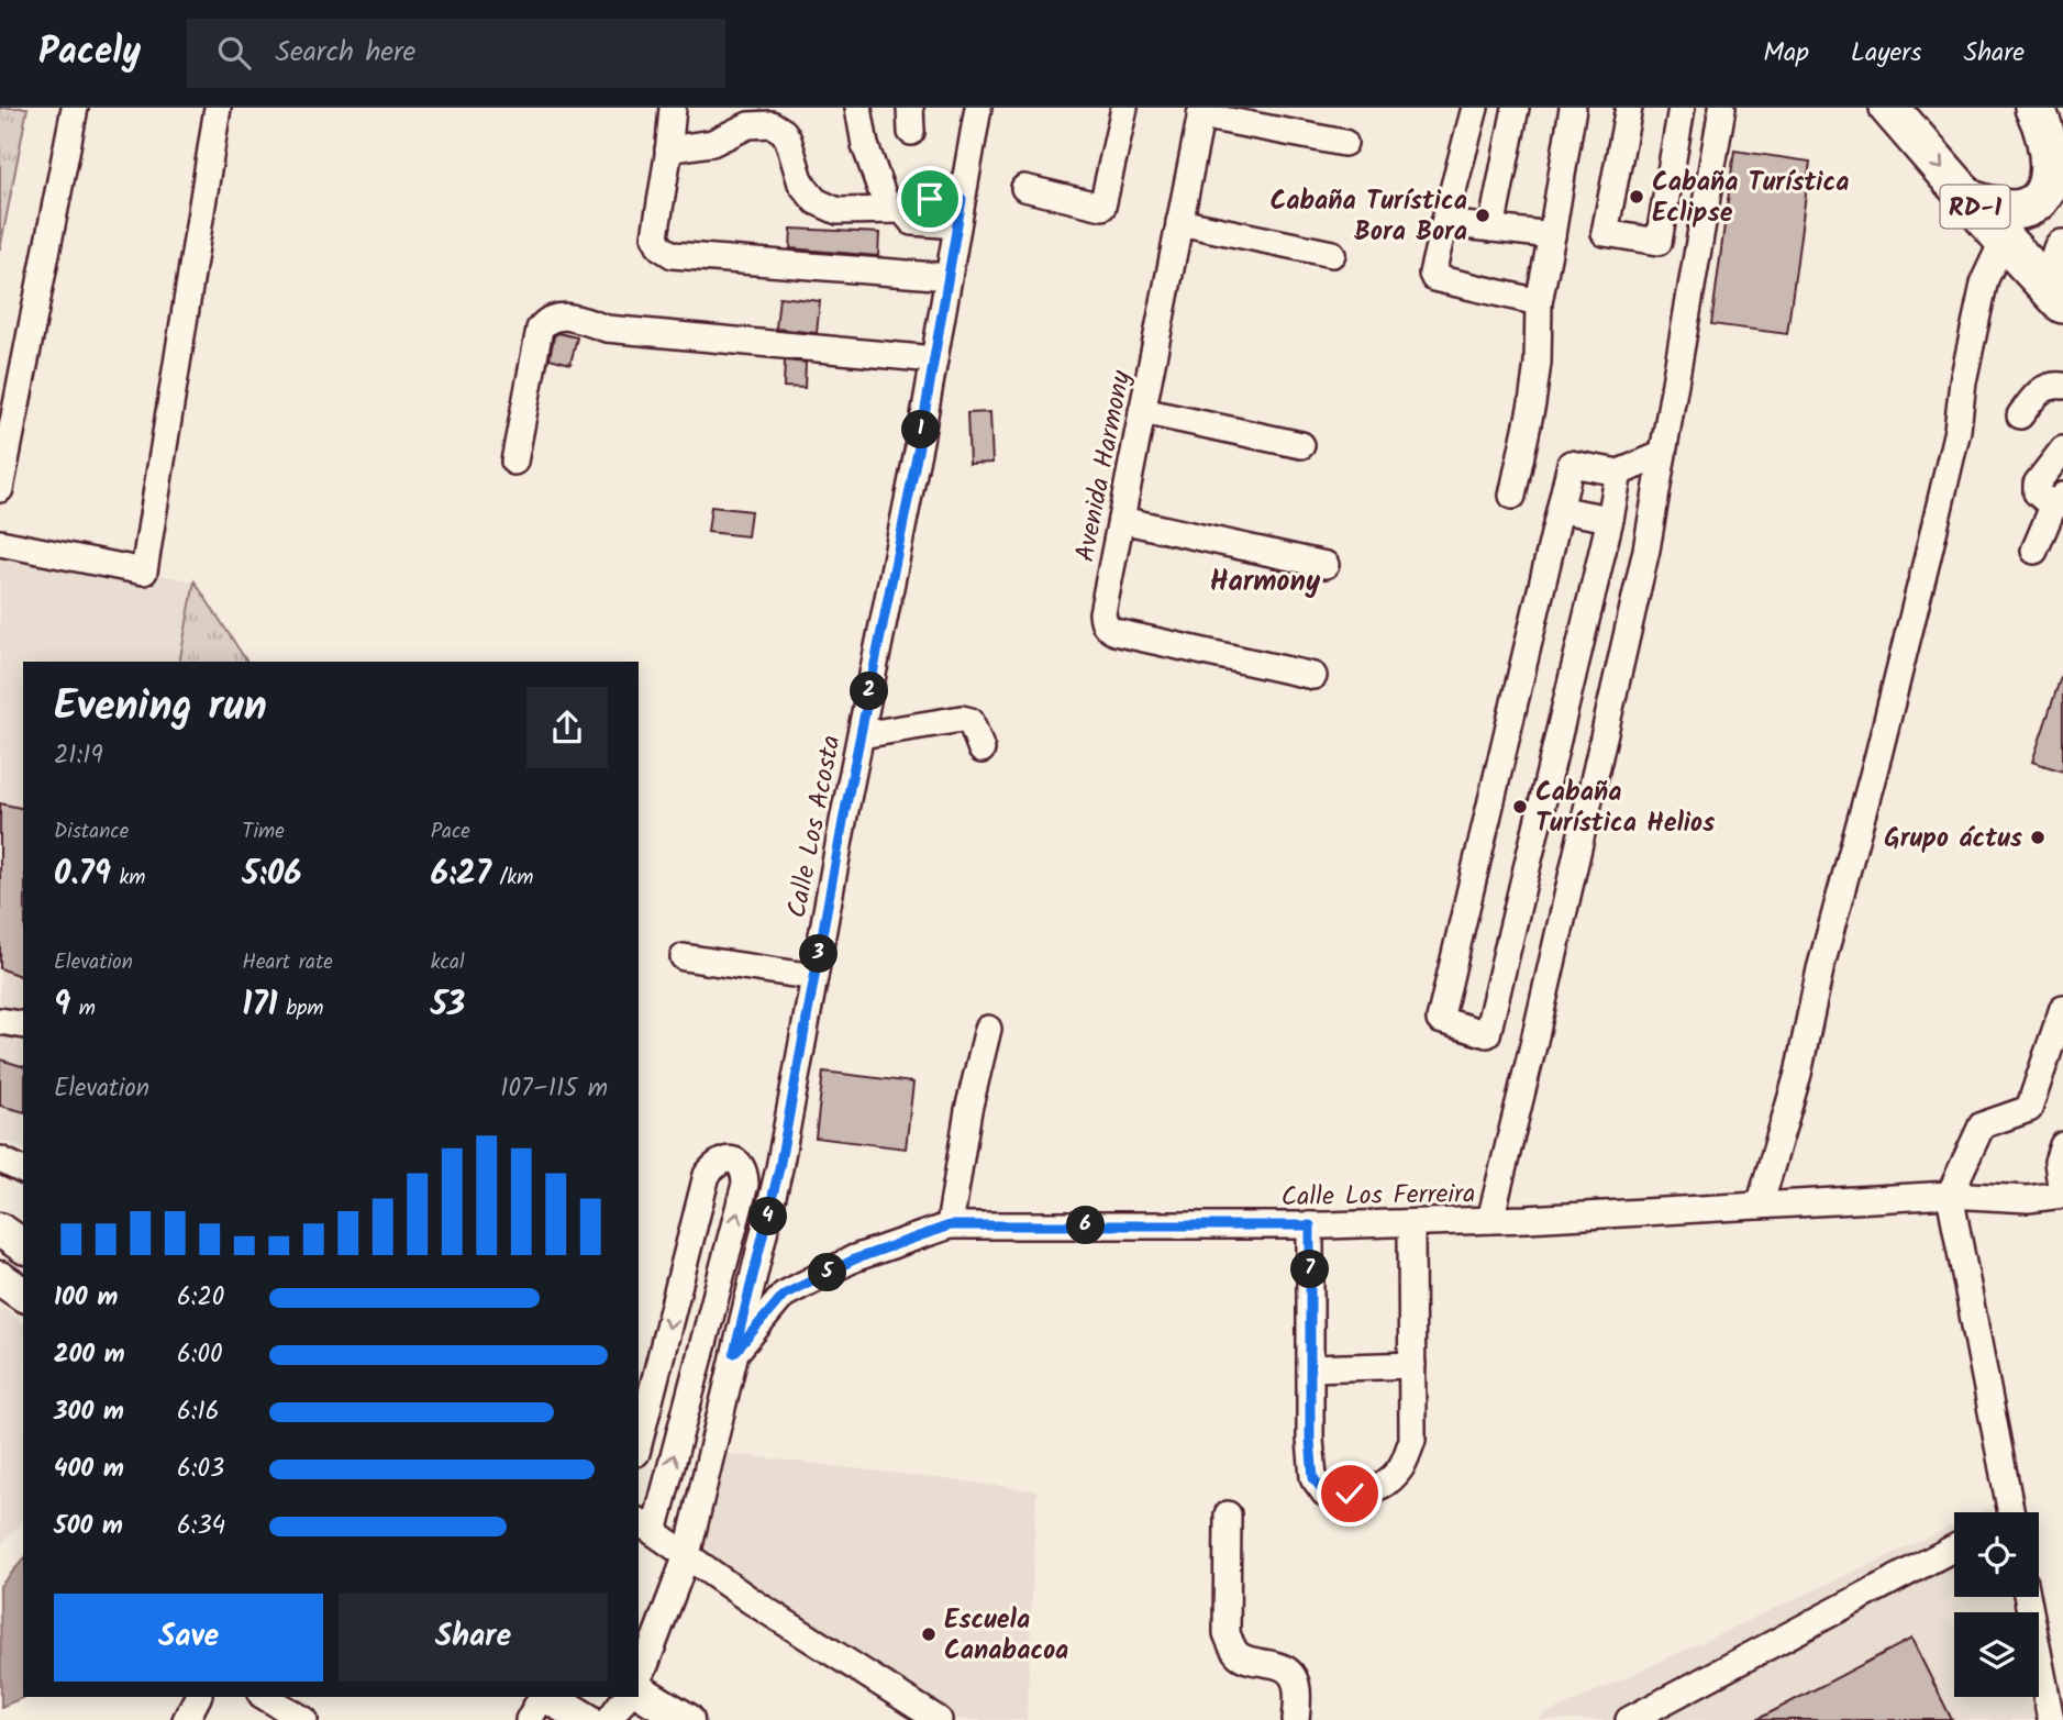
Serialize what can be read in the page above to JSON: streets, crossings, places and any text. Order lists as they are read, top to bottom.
{
  "streets": {
    "highway": ["RD-1"],
    "street": ["Avenida Harmony", "Calle Los Acosta", "Calle Los Ferreira"]
  },
  "crossings": [
    ["Calle Los Acosta", "Calle Los Ferreira"]
  ],
  "districts": ["Harmony"],
  "places": [
    "Cabaña Turística Eclipse",
    "Cabaña Turística Bora Bora",
    "Cabaña Turística Helios",
    "Grupo áctus",
    "Escuela Canabacoa"
  ],
  "page": {
    "header": "Pacely",
    "search": "Search here",
    "nav": ["Map", "Layers", "Share"],
    "pins": [
      "1",
      "2",
      "3",
      "4",
      "6",
      "7",
      "5"
    ],
    "heading": ["Evening run", "21:19"],
    "stats": [
      ["Distance", "0.79 km"],
      ["Time", "5:06"],
      ["Pace", "6:27 /km"],
      ["Elevation", "9 m"],
      ["Heart rate", "171 bpm"],
      ["kcal", "53"]
    ],
    "chart": ["Elevation", "107–115 m"],
    "list": [
      {
        "name": "100 m",
        "note": "6:20"
      },
      {
        "name": "200 m",
        "note": "6:00"
      },
      {
        "name": "300 m",
        "note": "6:16"
      },
      {
        "name": "400 m",
        "note": "6:03"
      },
      {
        "name": "500 m",
        "note": "6:34"
      }
    ],
    "buttons": ["Save", "Share"]
  }
}
